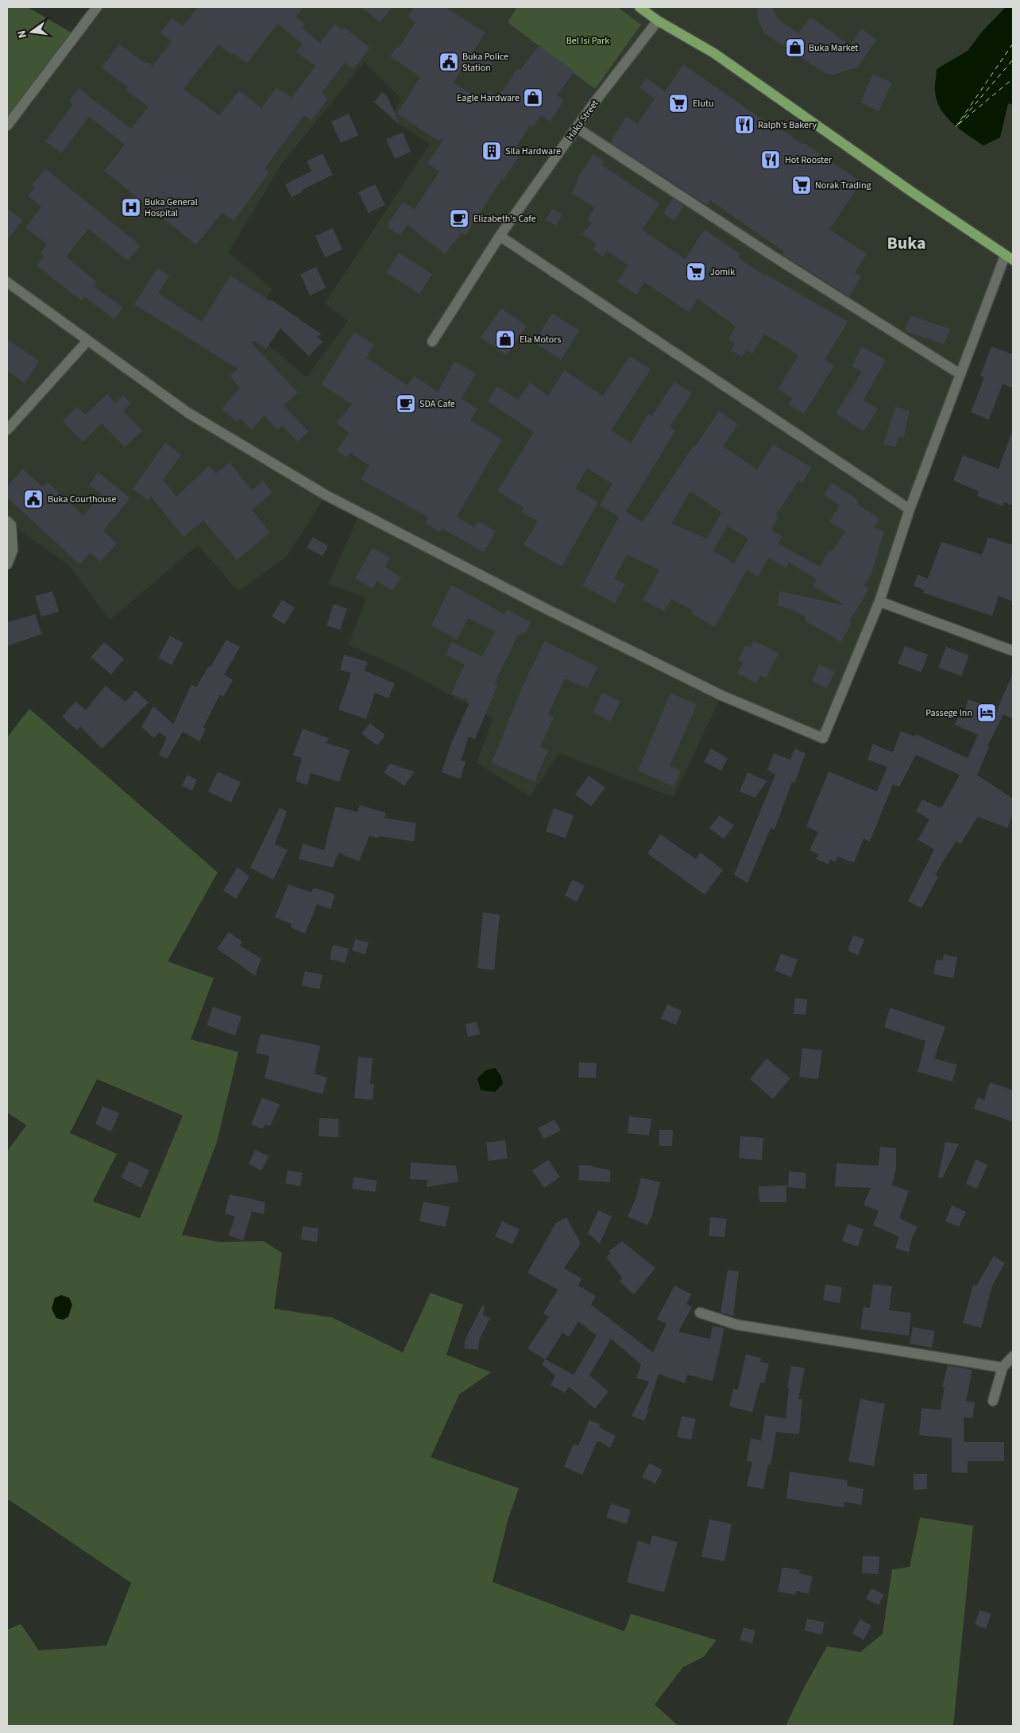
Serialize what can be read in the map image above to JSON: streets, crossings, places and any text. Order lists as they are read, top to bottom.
{
  "streets": {
    "street": ["Haku Street"]
  },
  "districts": ["Buka"],
  "parks": ["Bel Isi Park"],
  "places": {
    "shop": ["Buka Market", "Eagle Hardware", "Ela Motors"],
    "public building": ["Buka Police Station", "Buka Courthouse"],
    "supermarket": ["Elutu", "Norak Trading", "Jomik"],
    "restaurant": ["Ralph's Bakery", "Hot Rooster"],
    "building": ["Sila Hardware"],
    "hospital": ["Buka General Hospital"],
    "cafe": ["Elizabeth's Cafe", "SDA Cafe"],
    "hotel": ["Passege Inn"]
  },
  "north": "left"
}
